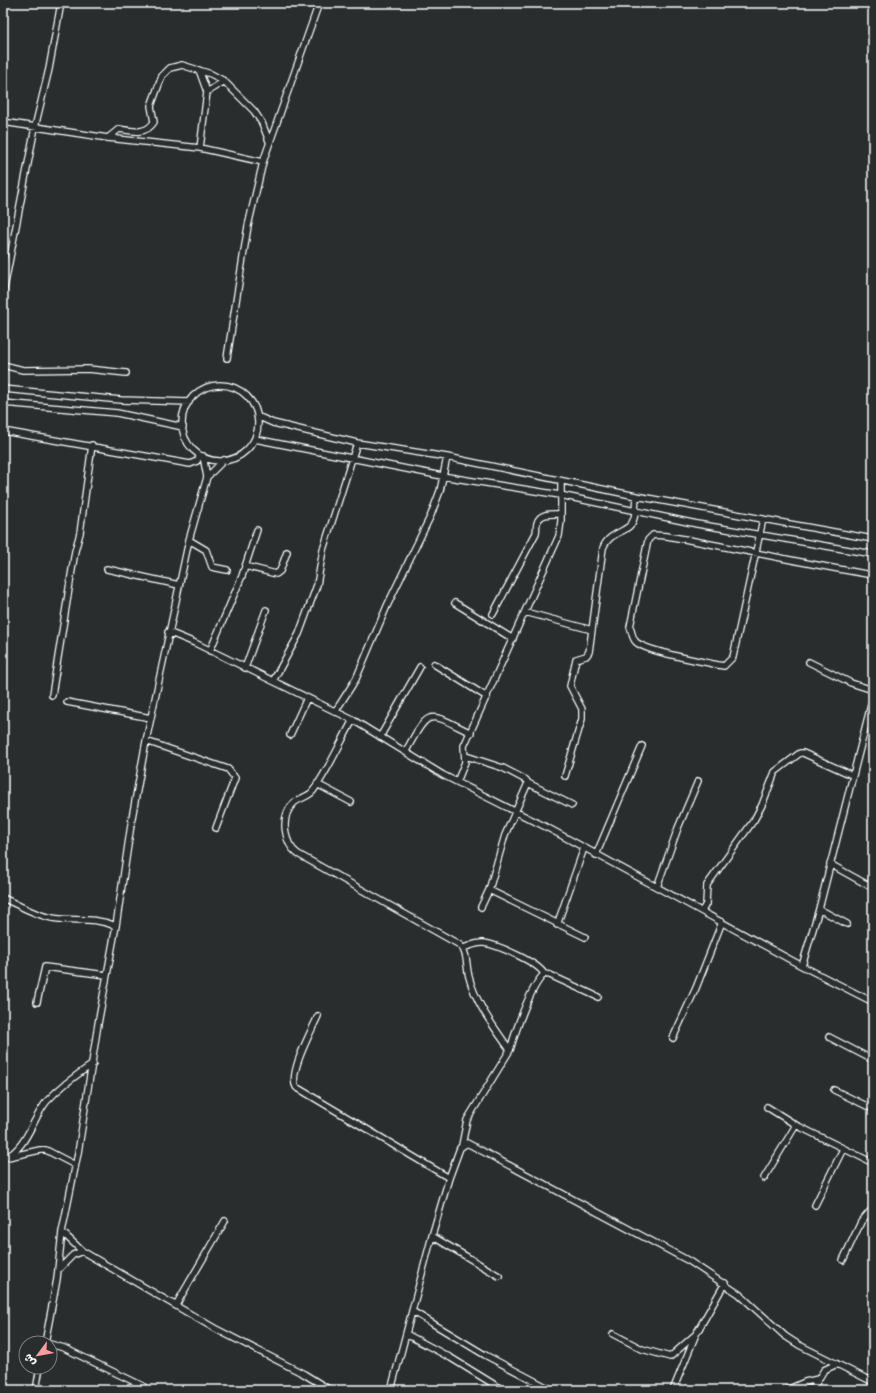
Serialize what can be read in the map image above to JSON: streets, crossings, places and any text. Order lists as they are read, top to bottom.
{
  "north": "bottom left"
}
